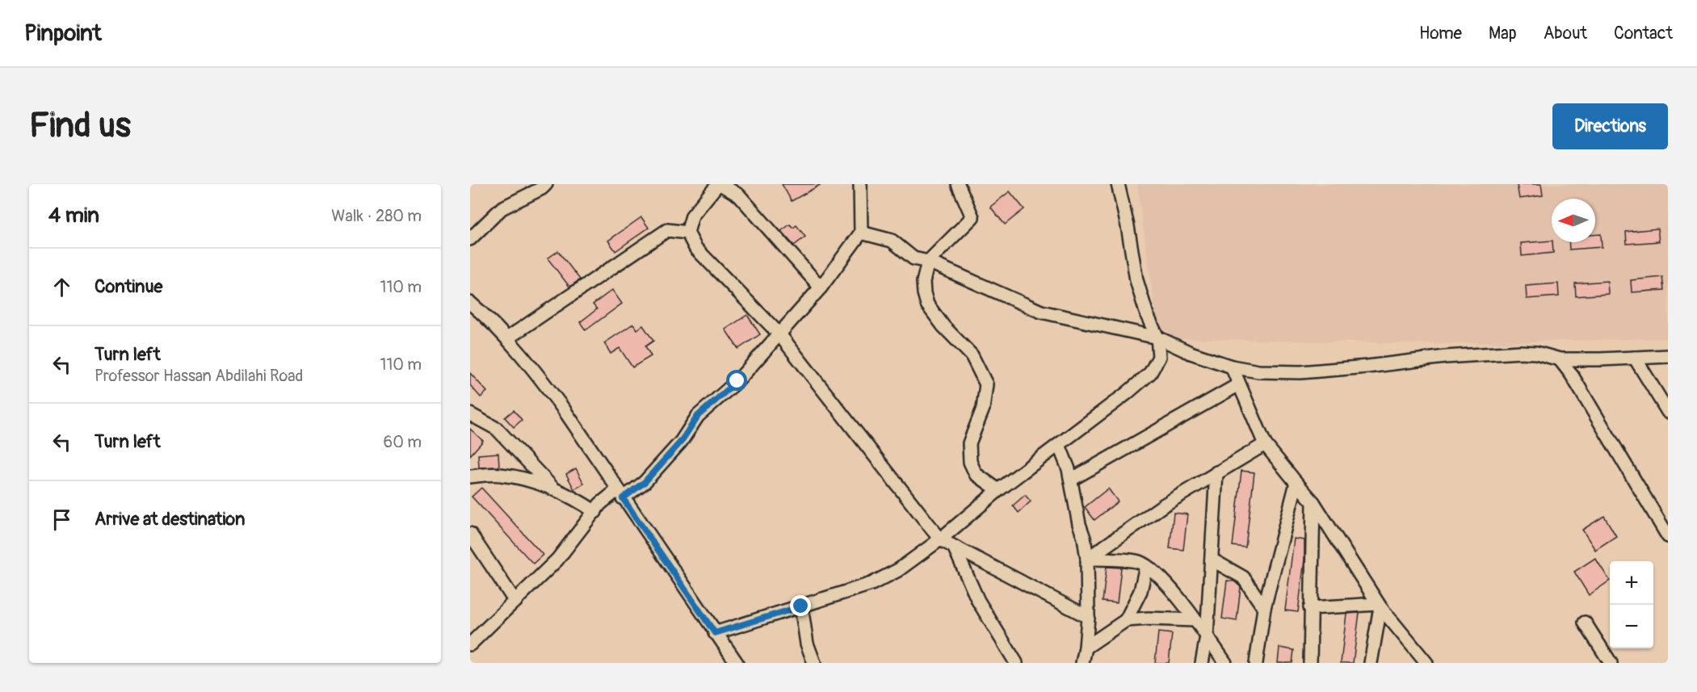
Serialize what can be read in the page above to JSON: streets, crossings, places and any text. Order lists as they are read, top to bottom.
{
  "north": "left",
  "page": {
    "header": "Pinpoint",
    "nav": [
      "Home",
      "Map",
      "About",
      "Contact"
    ],
    "buttons": "Directions",
    "title": "Find us",
    "heading": ["4 min", "Walk · 280 m"],
    "list": [
      ["Continue", "110 m"],
      ["Turn left", "Professor Hassan Abdilahi Road", "110 m"],
      ["Turn left", "60 m"],
      "Arrive at destination"
    ],
    "map_buttons": ["+", "−"]
  }
}
